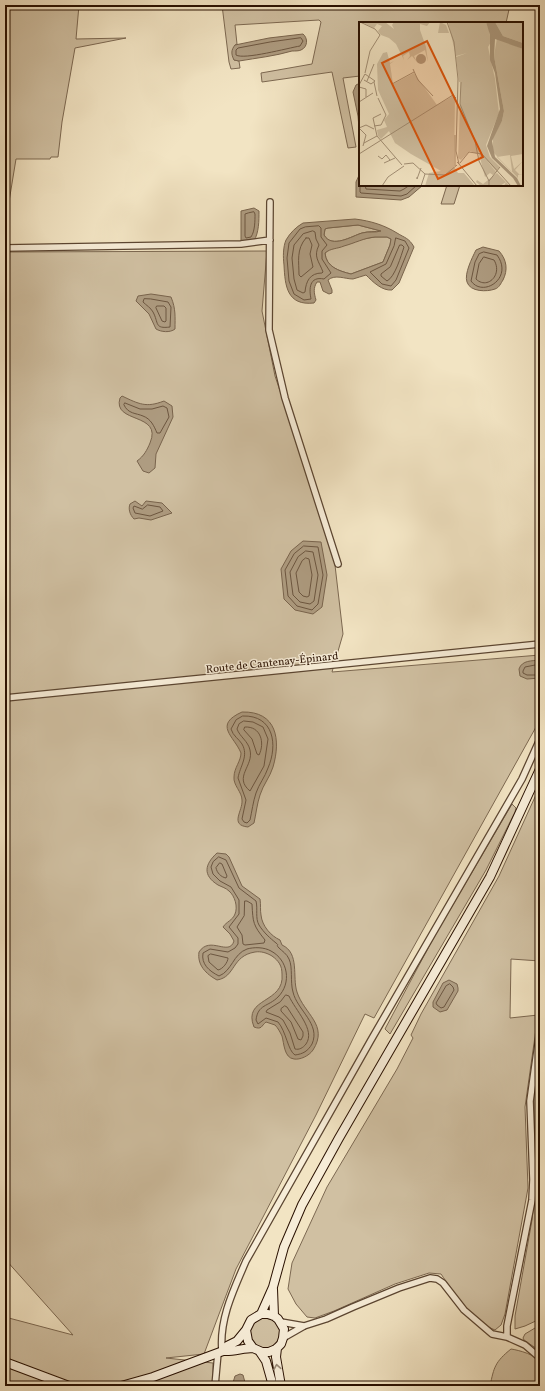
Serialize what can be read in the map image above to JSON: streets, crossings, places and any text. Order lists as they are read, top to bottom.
{
  "streets": {
    "street": ["Route de Cantenay-Épinard"]
  }
}
